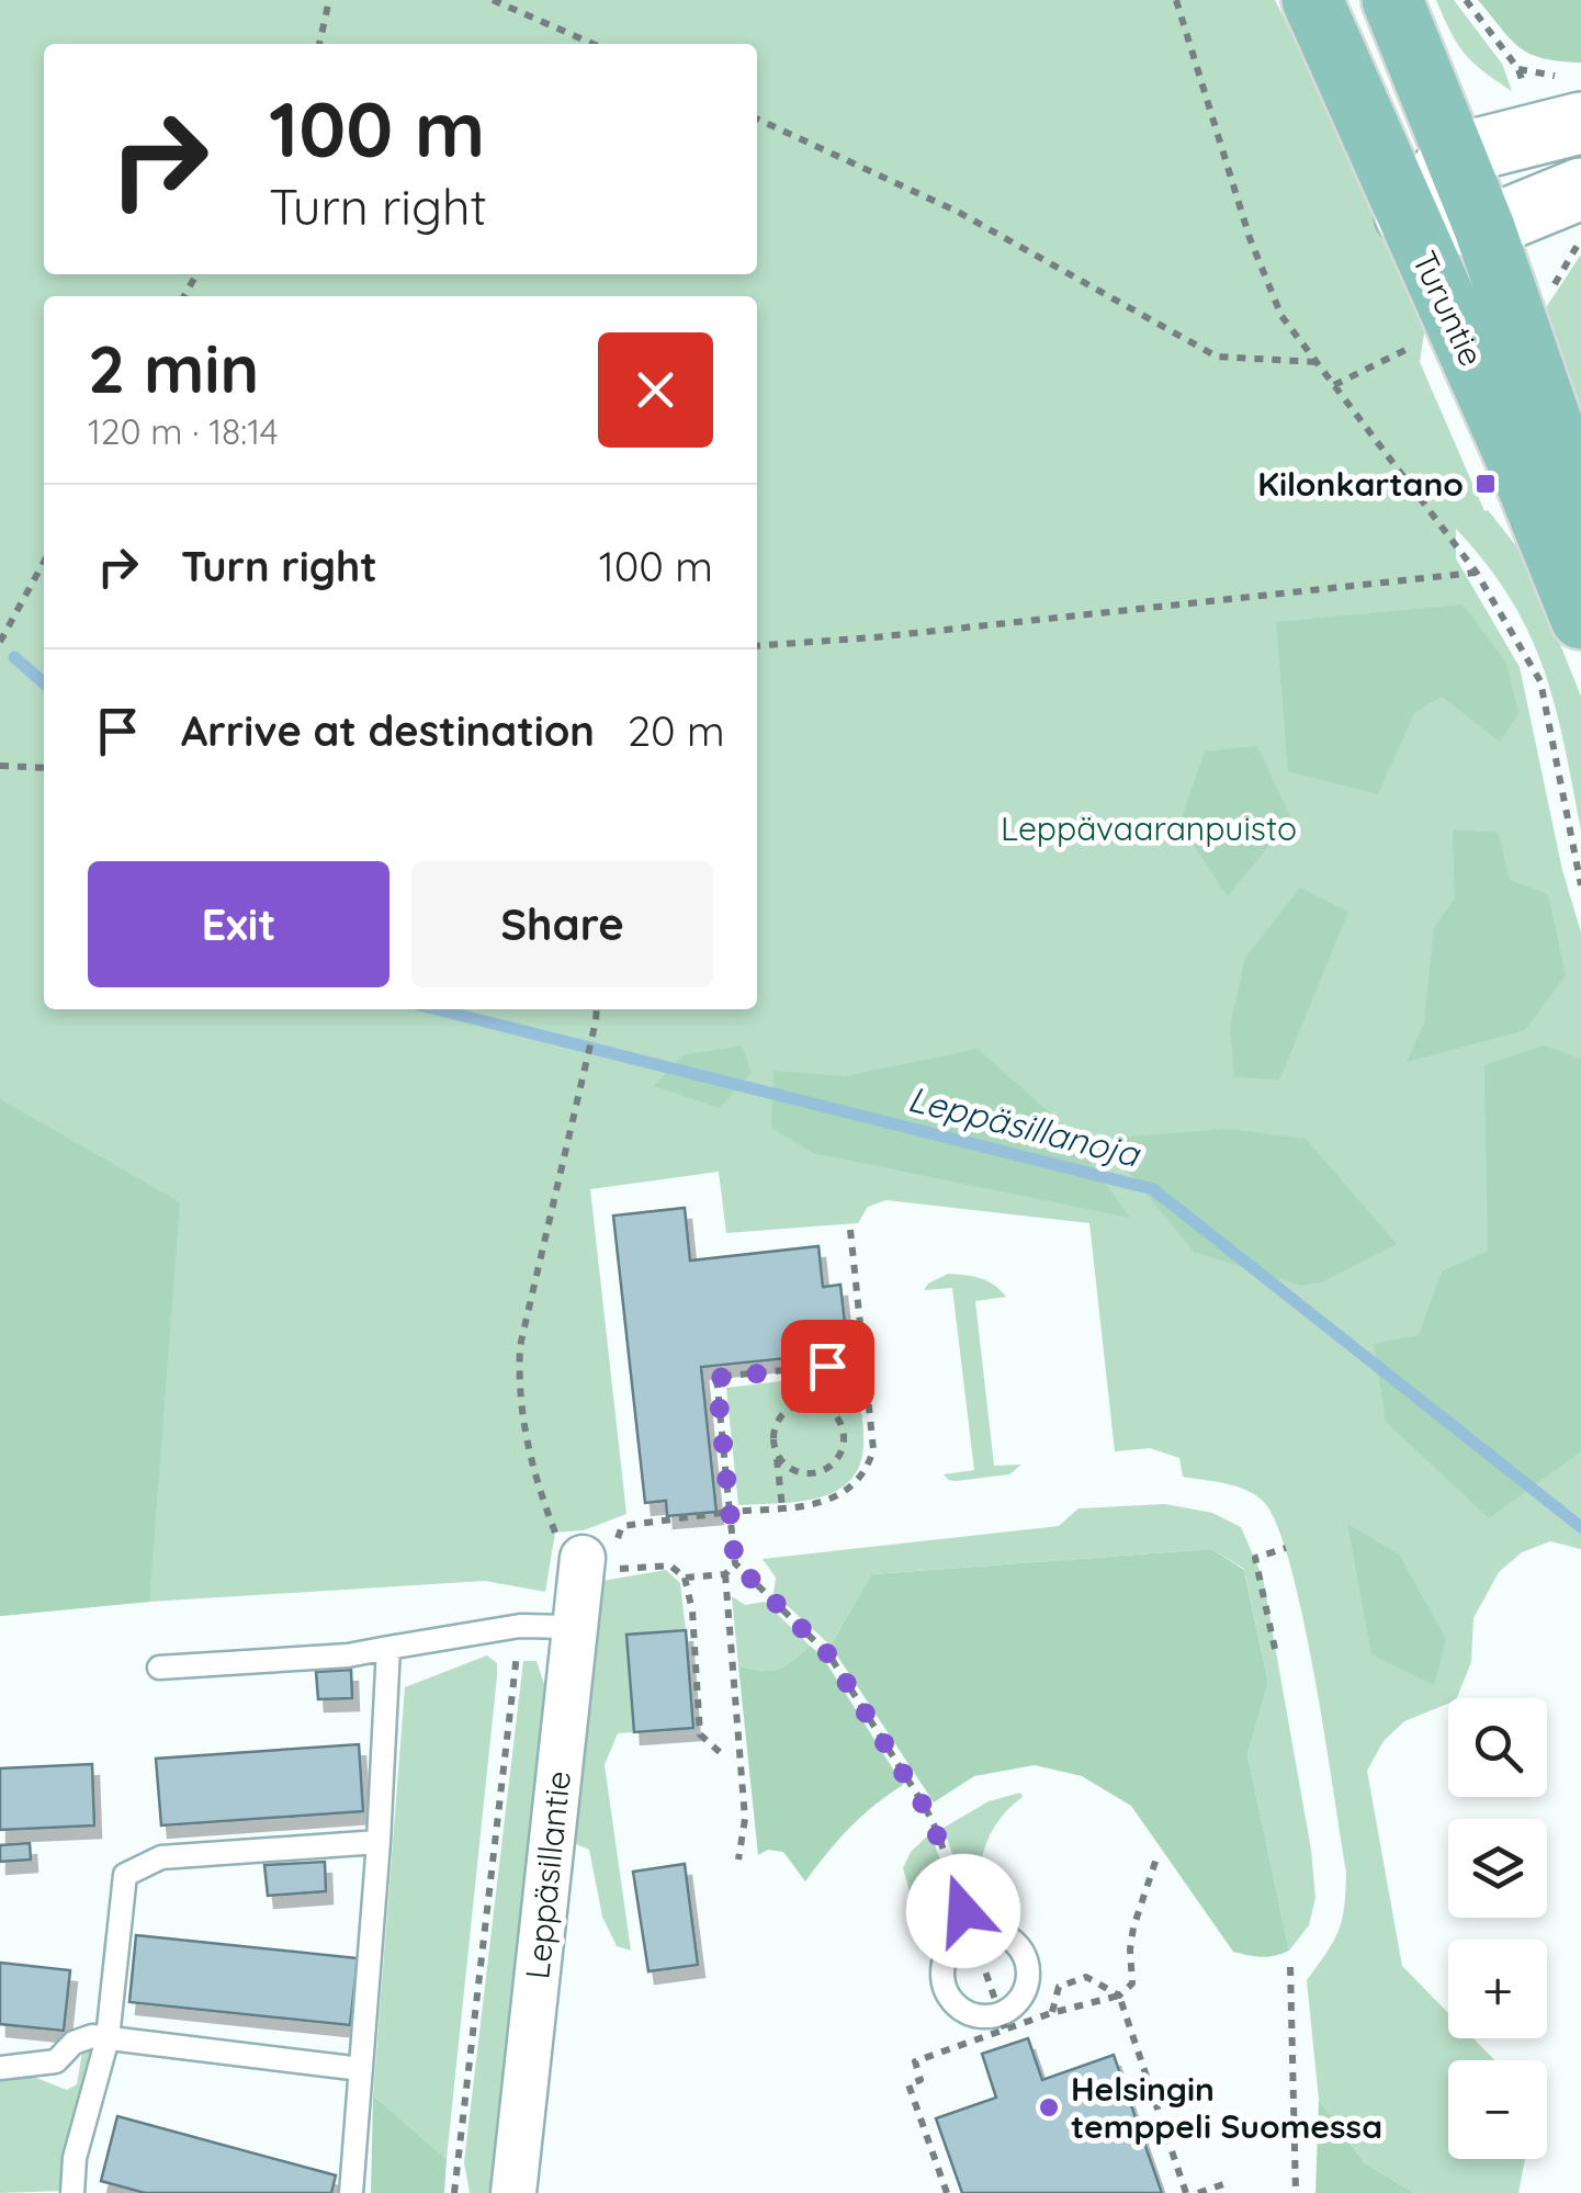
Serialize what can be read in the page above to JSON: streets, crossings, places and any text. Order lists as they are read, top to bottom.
{
  "streets": {
    "main road": ["Turuntie"],
    "street": ["Leppäsillantie"]
  },
  "water": ["Leppäsillanoja"],
  "parks": ["Leppävaaranpuisto"],
  "places": {
    "transit": ["Kilonkartano"],
    "other": ["Helsingin temppeli Suomessa"]
  },
  "page": {
    "turn": ["100 m", "Turn right"],
    "heading": ["2 min", "120 m · 18:14"],
    "list": [
      {
        "name": "Turn right",
        "value": "100 m"
      },
      {
        "name": "Arrive at destination",
        "value": "20 m"
      }
    ],
    "buttons": ["Exit", "Share"],
    "map_buttons": ["+", "−"]
  }
}
